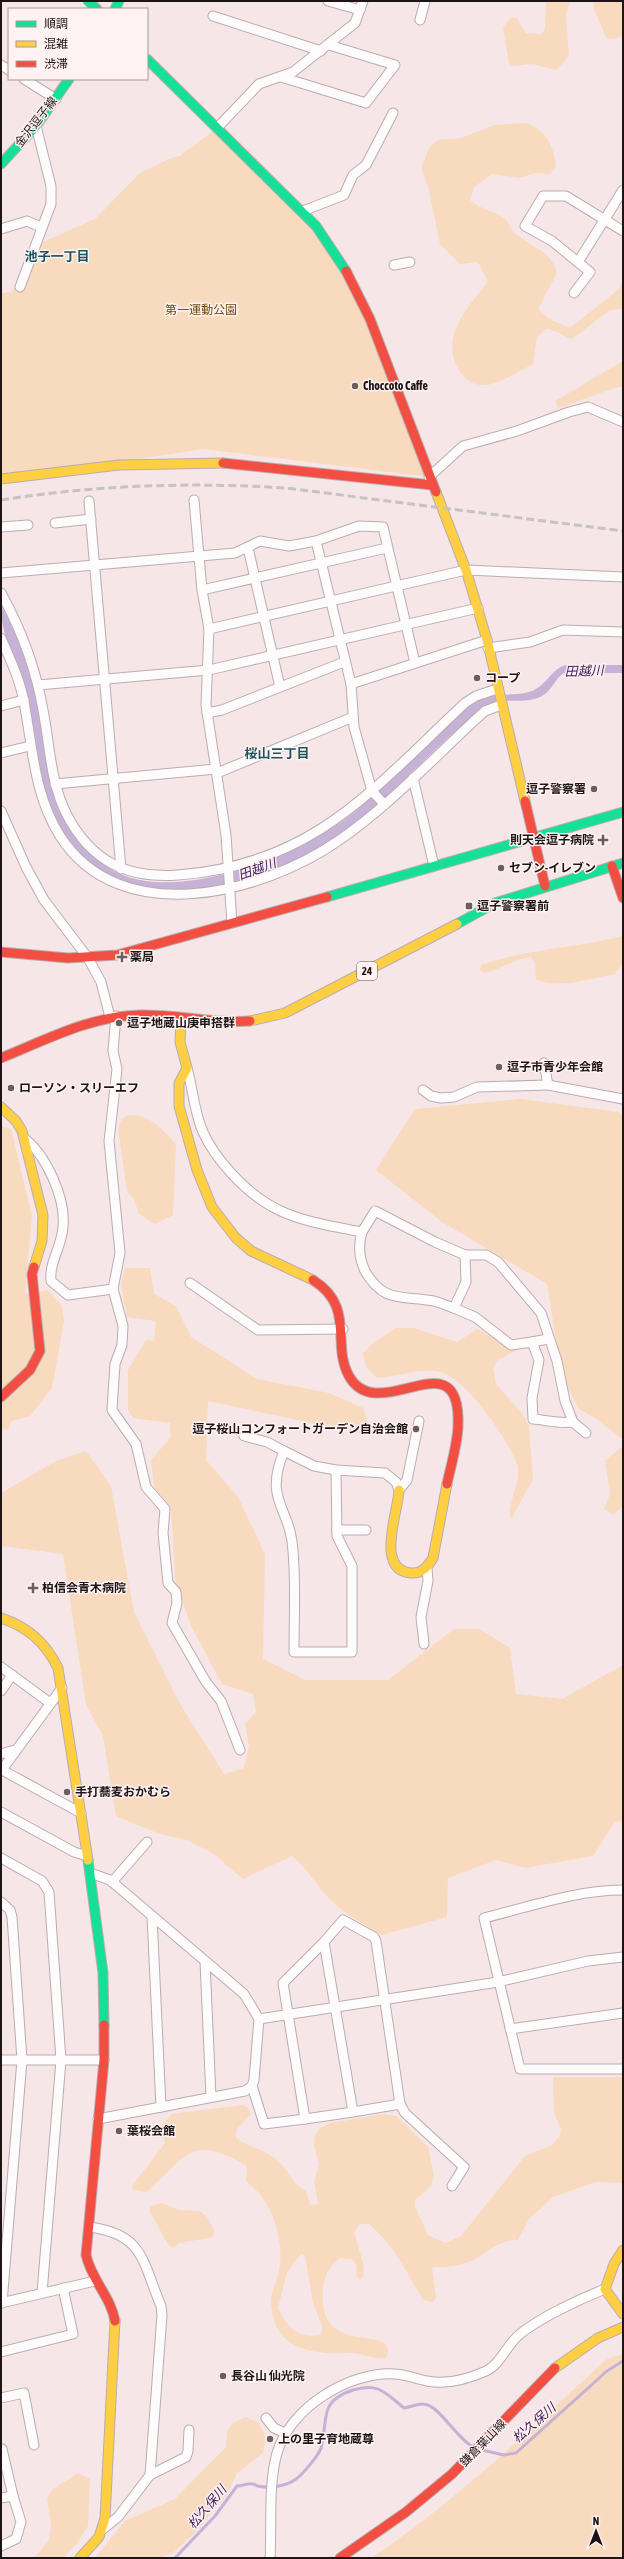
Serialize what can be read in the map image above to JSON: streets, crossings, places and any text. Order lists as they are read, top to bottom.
{
  "streets": {
    "street": ["金沢逗子線", "24", "鎌倉葉山線"]
  },
  "districts": ["池子一丁目", "桜山三丁目"],
  "water": ["田越川", "松久保川"],
  "parks": ["第一運動公園"],
  "places": {
    "other": [
      "Choccoto Caffe",
      "コープ",
      "逗子警察署",
      "セブン-イレブン",
      "逗子地蔵山庚申搭群",
      "逗子市青少年会館",
      "ローソン・スリーエフ",
      "逗子桜山コンフォートガーデン自治会館",
      "手打蕎麦おかむら",
      "葉桜会館",
      "長谷山 仙光院",
      "上の里子育地蔵尊"
    ],
    "health": ["則天会逗子病院", "薬局", "柏信会青木病院"],
    "transit": ["逗子警察署前"]
  },
  "legend": ["順調", "混雑", "渋滞"],
  "north": "top"
}
